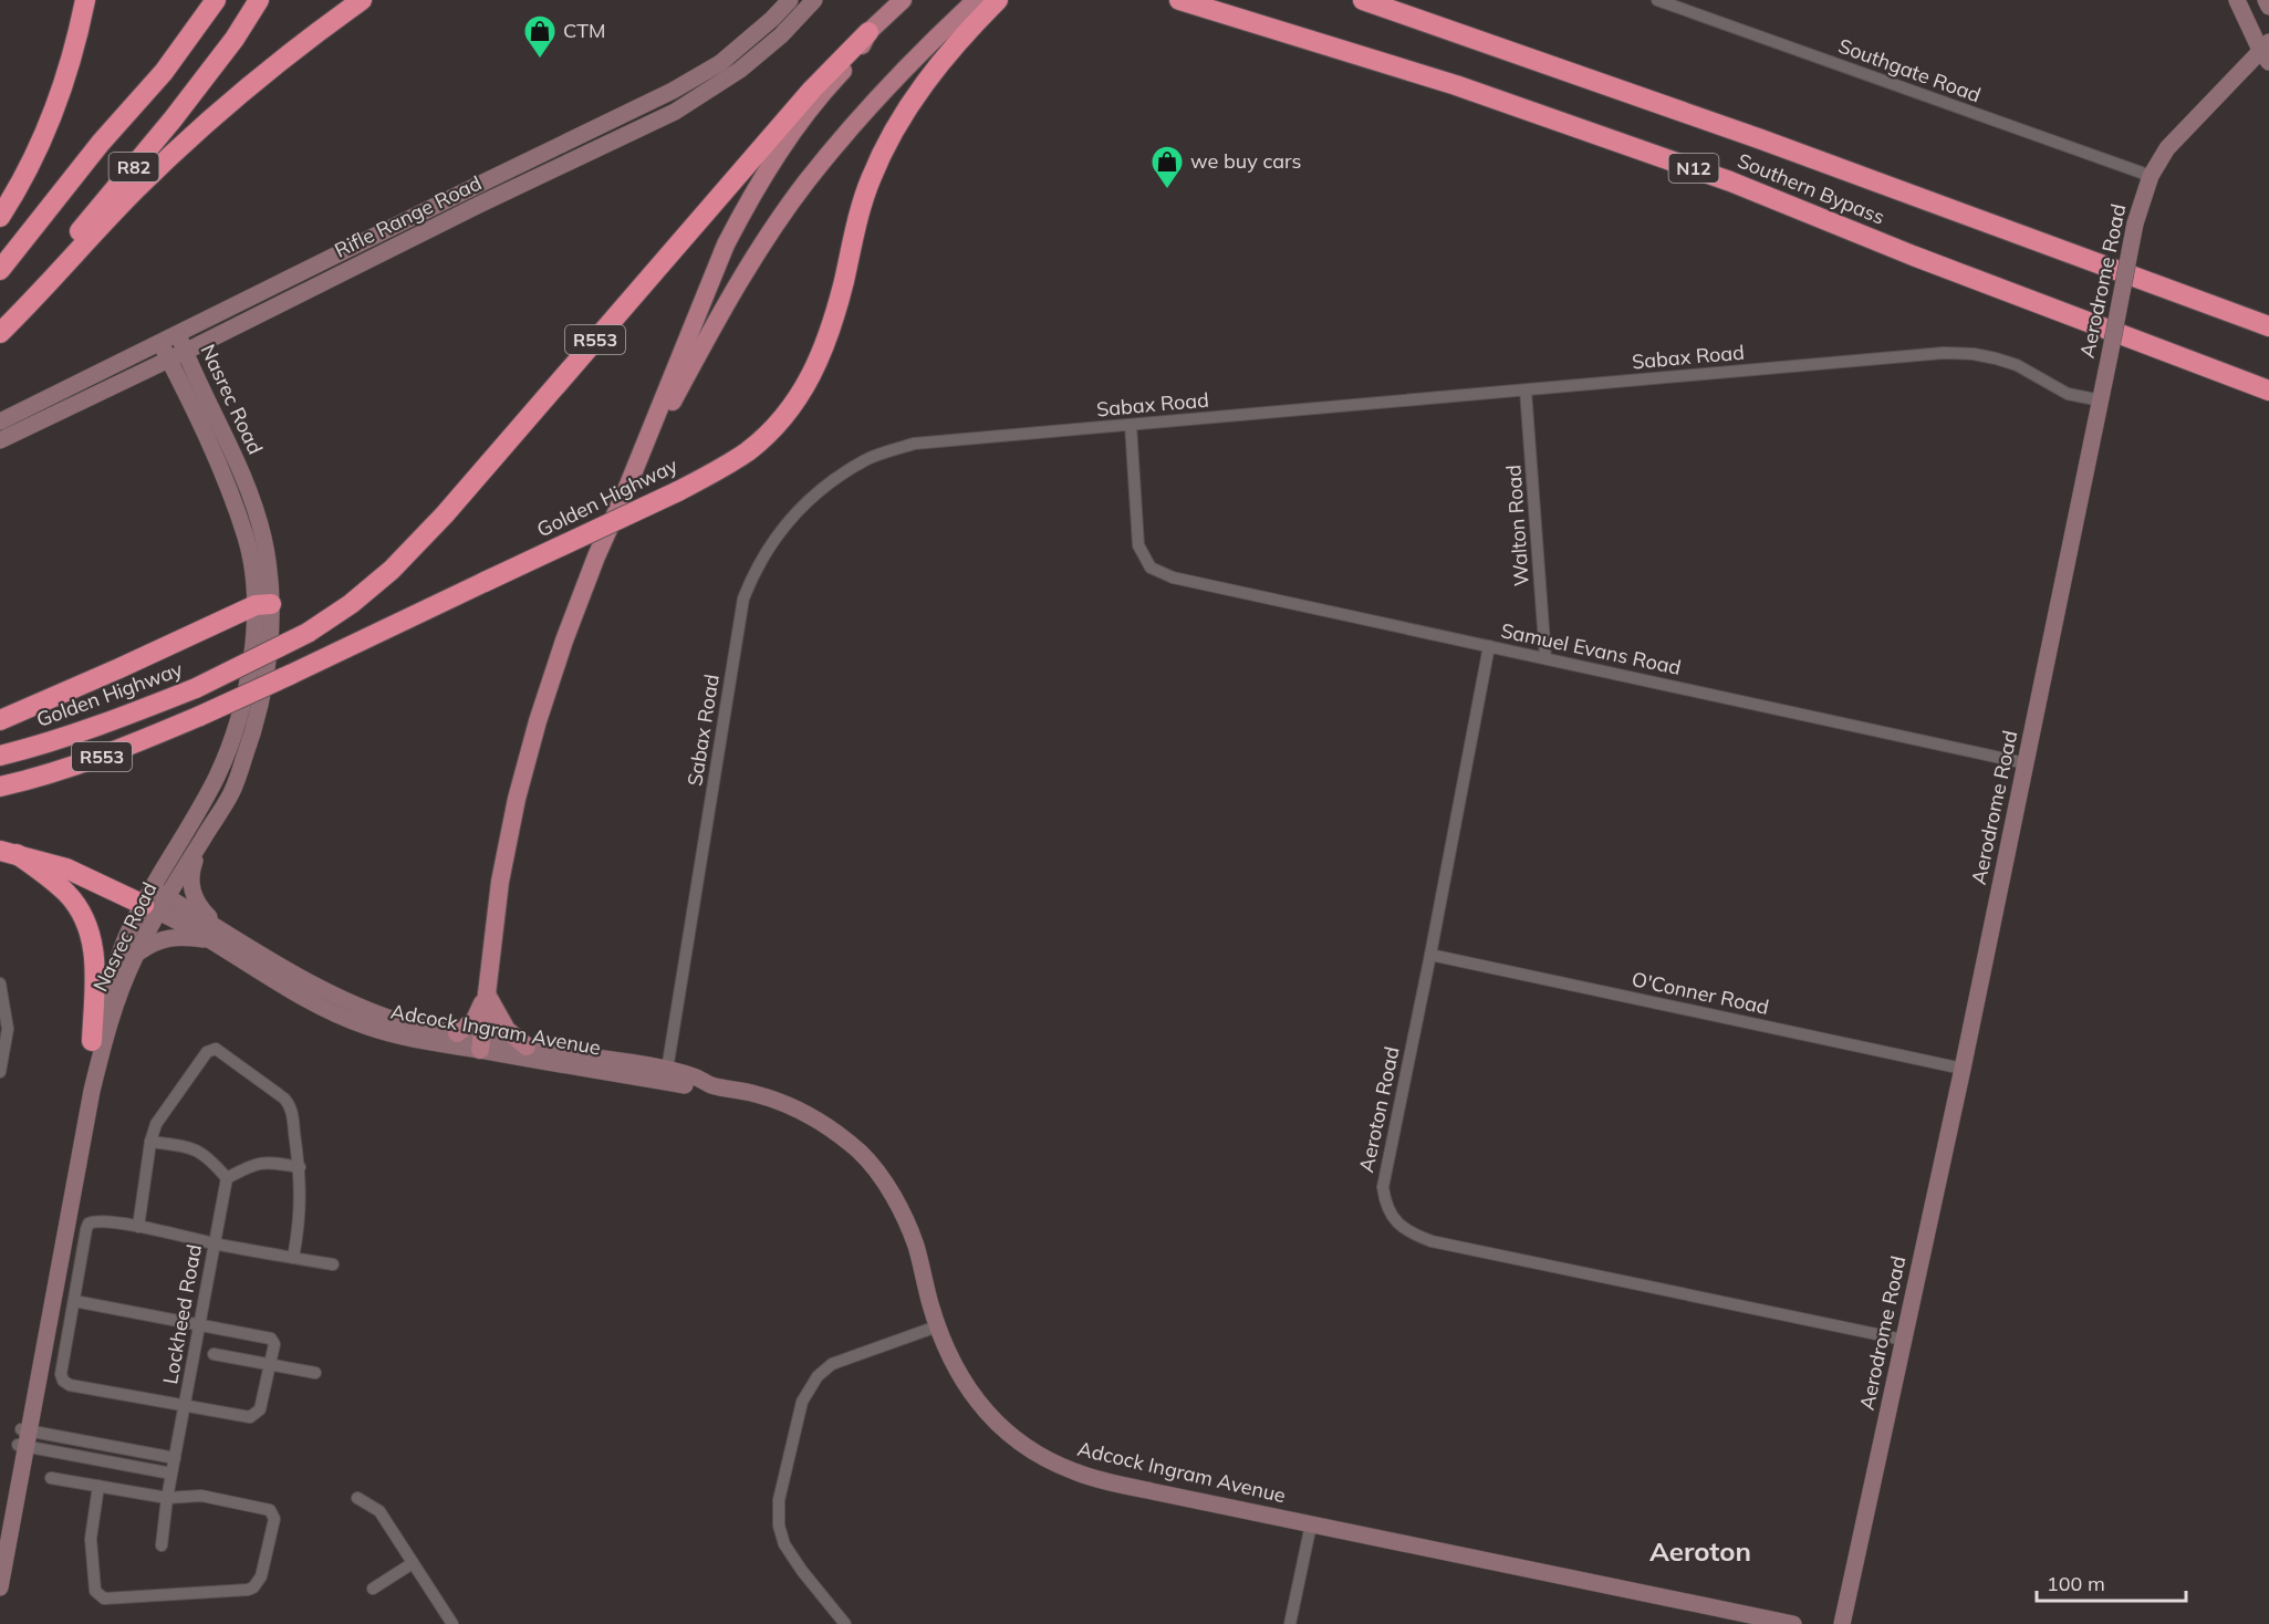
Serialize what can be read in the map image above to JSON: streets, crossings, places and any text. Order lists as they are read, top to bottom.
{
  "streets": {
    "highway": [
      "R82",
      "N12",
      "Southern Bypass",
      "R553",
      "Golden Highway"
    ],
    "main road": [
      "Rifle Range Road",
      "Aerodrome Road",
      "Nasrec Road",
      "Adcock Ingram Avenue"
    ],
    "street": [
      "Southgate Road",
      "Sabax Road",
      "Walton Road",
      "Samuel Evans Road",
      "O'Conner Road",
      "Aeroton Road",
      "Lockheed Road"
    ]
  },
  "crossings": [
    ["Southgate Road", "Aerodrome Road"],
    ["Rifle Range Road", "Nasrec Road"],
    ["Aerodrome Road", "Sabax Road"],
    ["Aerodrome Road", "Samuel Evans Road"],
    ["Aerodrome Road", "O'Conner Road"],
    ["Aerodrome Road", "Aeroton Road"],
    ["Sabax Road", "Walton Road"],
    ["Sabax Road", "Samuel Evans Road"],
    ["Sabax Road", "Adcock Ingram Avenue"],
    ["Nasrec Road", "Adcock Ingram Avenue"],
    ["Walton Road", "Samuel Evans Road"],
    ["Samuel Evans Road", "Aeroton Road"],
    ["O'Conner Road", "Aeroton Road"]
  ],
  "districts": ["Aeroton"],
  "places": {
    "shop": ["CTM", "we buy cars"]
  },
  "scale_bar": "100 m"
}
